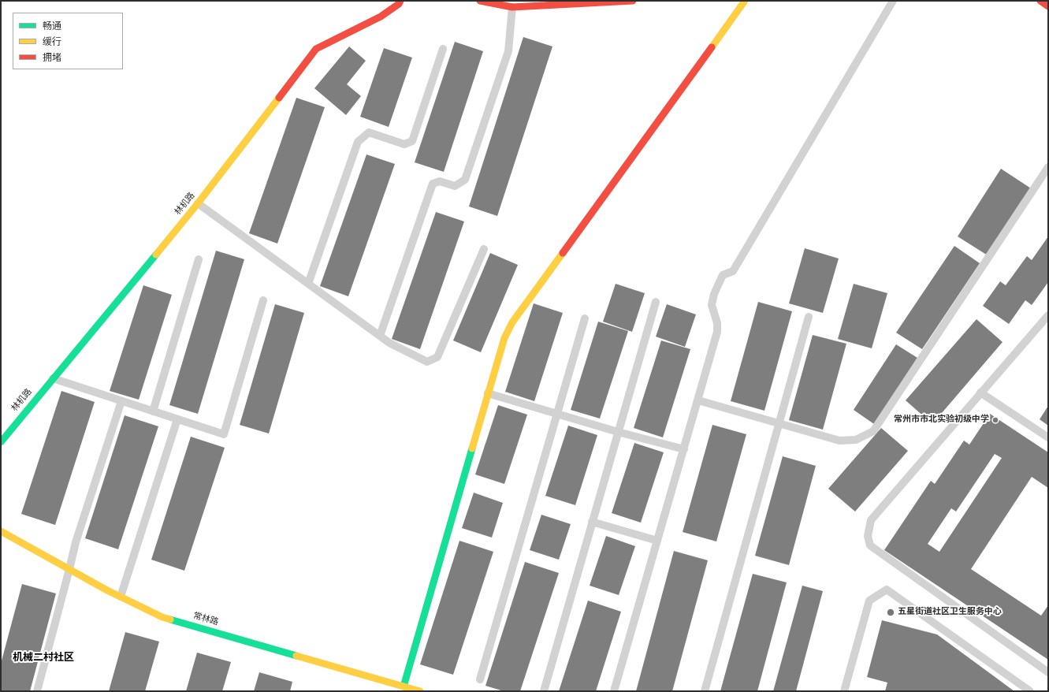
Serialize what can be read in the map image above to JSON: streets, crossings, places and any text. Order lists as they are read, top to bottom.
{
  "streets": {
    "street": ["林机路", "常林路"]
  },
  "districts": ["机械二村社区"],
  "places": ["常州市市北实验初级中学", "五星街道社区卫生服务中心"],
  "legend": ["畅通", "缓行", "拥堵"]
}
